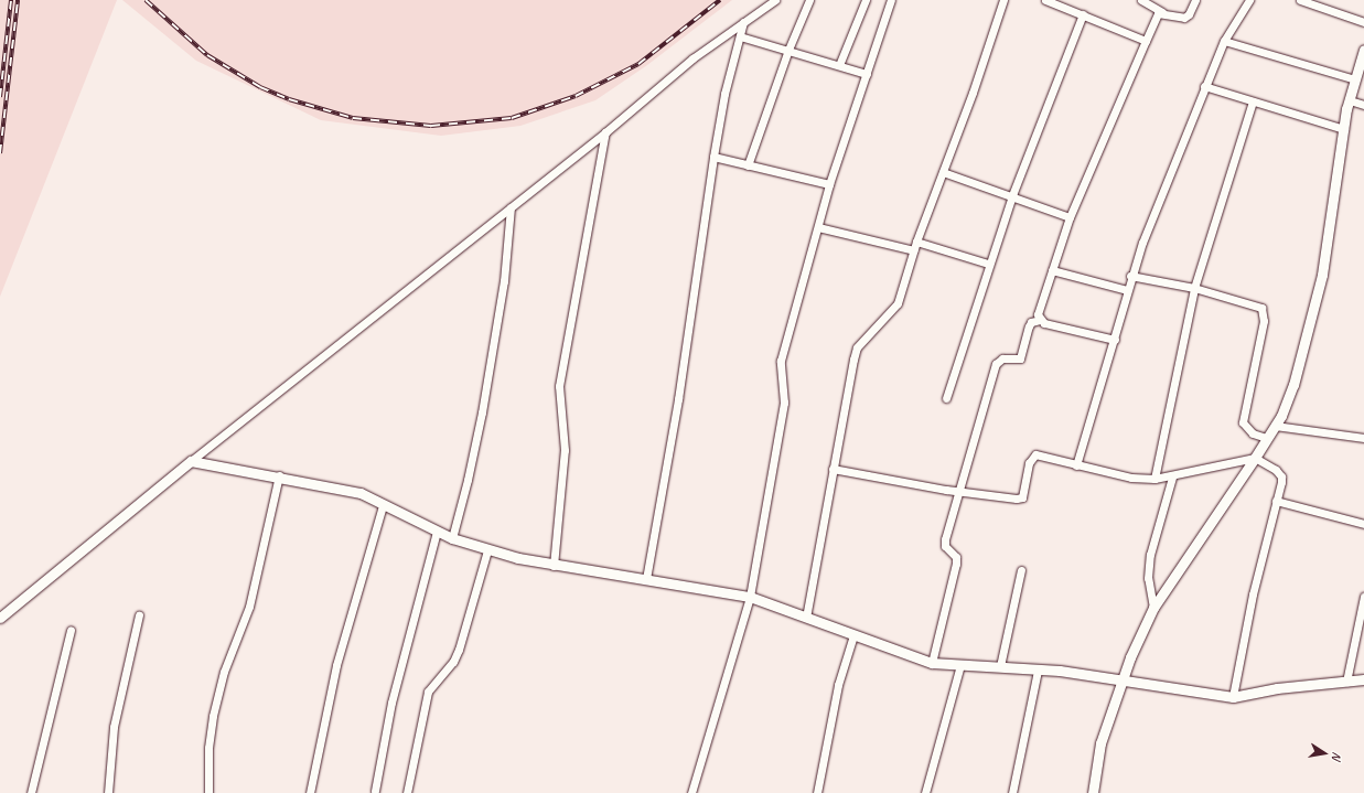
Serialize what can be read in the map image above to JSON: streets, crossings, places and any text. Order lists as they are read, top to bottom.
{
  "north": "right"
}
